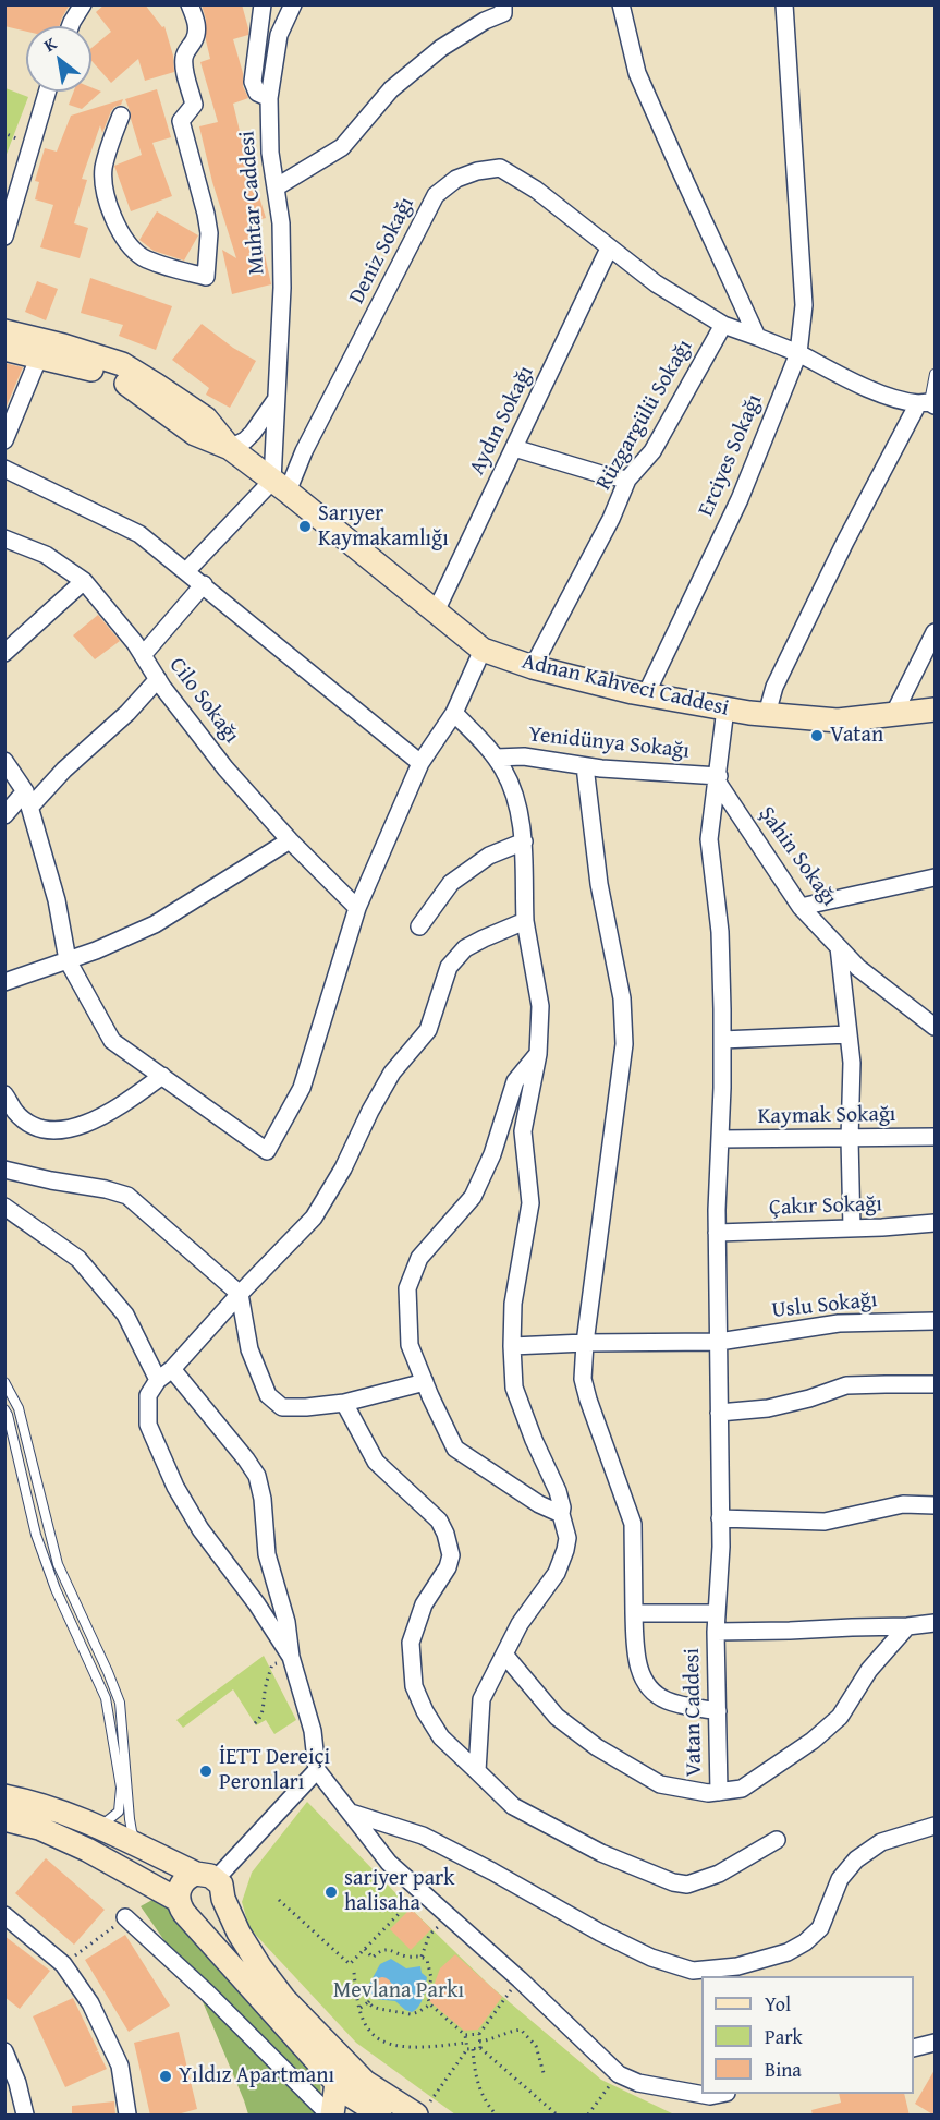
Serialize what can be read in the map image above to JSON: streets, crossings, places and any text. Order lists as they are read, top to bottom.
{
  "streets": {
    "main road": ["Adnan Kahveci Caddesi"],
    "street": [
      "Muhtar Caddesi",
      "Deniz Sokağı",
      "Rüzgargülü Sokağı",
      "Aydın Sokağı",
      "Erciyes Sokağı",
      "Cilo Sokağı",
      "Yenidünya Sokağı",
      "Şahin Sokağı",
      "Kaymak Sokağı",
      "Çakır Sokağı",
      "Uslu Sokağı",
      "Vatan Caddesi"
    ]
  },
  "crossings": [
    ["Muhtar Caddesi", "Deniz Sokağı"],
    ["Muhtar Caddesi", "Adnan Kahveci Caddesi"],
    ["Deniz Sokağı", "Rüzgargülü Sokağı"],
    ["Deniz Sokağı", "Aydın Sokağı"],
    ["Deniz Sokağı", "Erciyes Sokağı"],
    ["Deniz Sokağı", "Adnan Kahveci Caddesi"],
    ["Rüzgargülü Sokağı", "Adnan Kahveci Caddesi"],
    ["Aydın Sokağı", "Adnan Kahveci Caddesi"],
    ["Erciyes Sokağı", "Adnan Kahveci Caddesi"],
    ["Adnan Kahveci Caddesi", "Vatan Caddesi"],
    ["Yenidünya Sokağı", "Şahin Sokağı"],
    ["Yenidünya Sokağı", "Vatan Caddesi"],
    ["Şahin Sokağı", "Vatan Caddesi"],
    ["Kaymak Sokağı", "Vatan Caddesi"],
    ["Çakır Sokağı", "Vatan Caddesi"],
    ["Uslu Sokağı", "Vatan Caddesi"]
  ],
  "parks": ["Mevlana Parkı"],
  "places": [
    "Sarıyer Kaymakamlığı",
    "Vatan",
    "İETT Dereiçi Peronları",
    "sariyer park halisaha",
    "Yıldız Apartmanı"
  ],
  "legend": ["Yol", "Park", "Bina"],
  "north": "top left"
}
